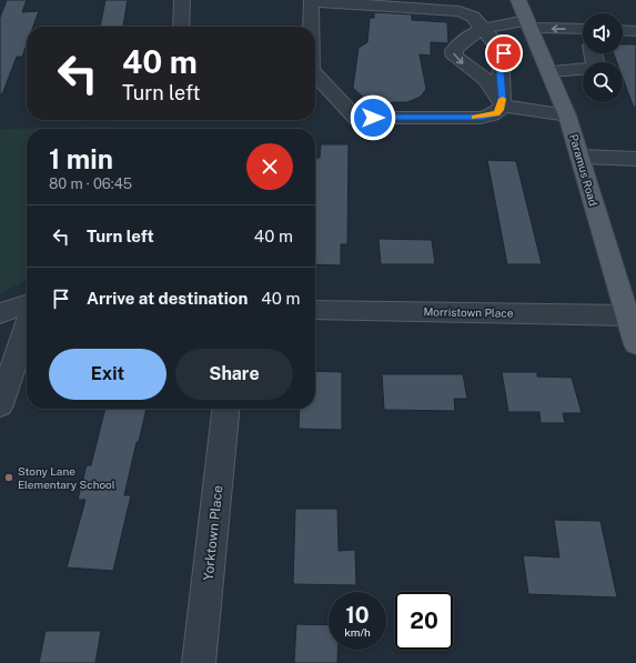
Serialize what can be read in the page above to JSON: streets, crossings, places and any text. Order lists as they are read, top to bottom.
{
  "streets": {
    "main road": ["Paramus Road"],
    "street": ["Morristown Place", "Yorktown Place"]
  },
  "crossings": [
    ["Paramus Road", "Morristown Place"]
  ],
  "places": ["Stony Lane Elementary School"],
  "page": {
    "turn": ["40 m", "Turn left"],
    "heading": ["1 min", "80 m · 06:45"],
    "list": [
      {
        "name": "Turn left",
        "value": "40 m"
      },
      {
        "name": "Arrive at destination",
        "value": "40 m"
      }
    ],
    "buttons": ["Exit", "Share"],
    "speed": "10 km/h",
    "limit": "20"
  }
}
